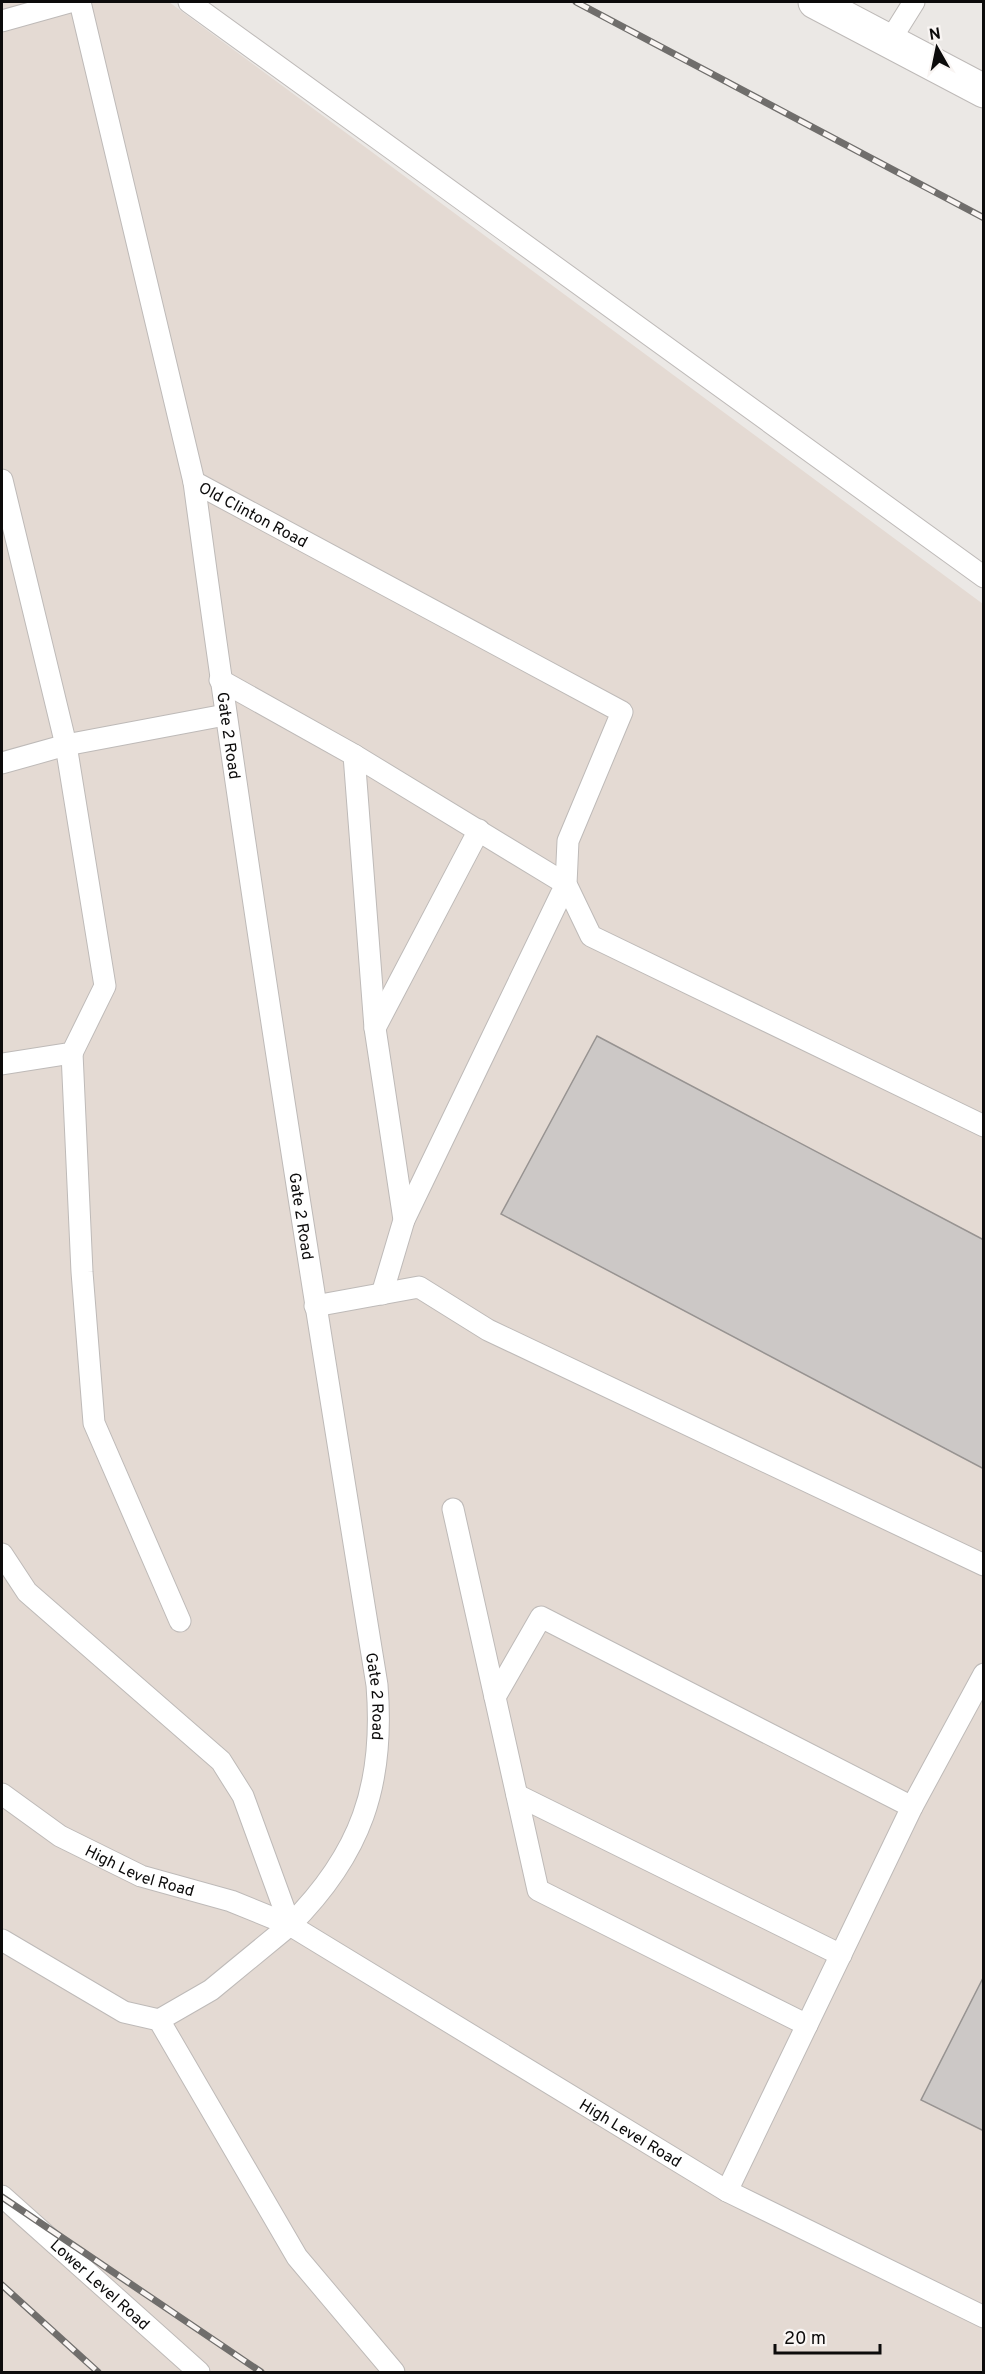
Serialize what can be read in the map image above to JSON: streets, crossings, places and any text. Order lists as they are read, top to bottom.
{
  "streets": {
    "lane": [
      "Old Clinton Road",
      "Gate 2 Road",
      "High Level Road",
      "Lower Level Road"
    ]
  },
  "crossings": [
    ["Old Clinton Road", "Gate 2 Road"],
    ["Gate 2 Road", "High Level Road"]
  ],
  "scale_bar": "20 m",
  "north": "top"
}
